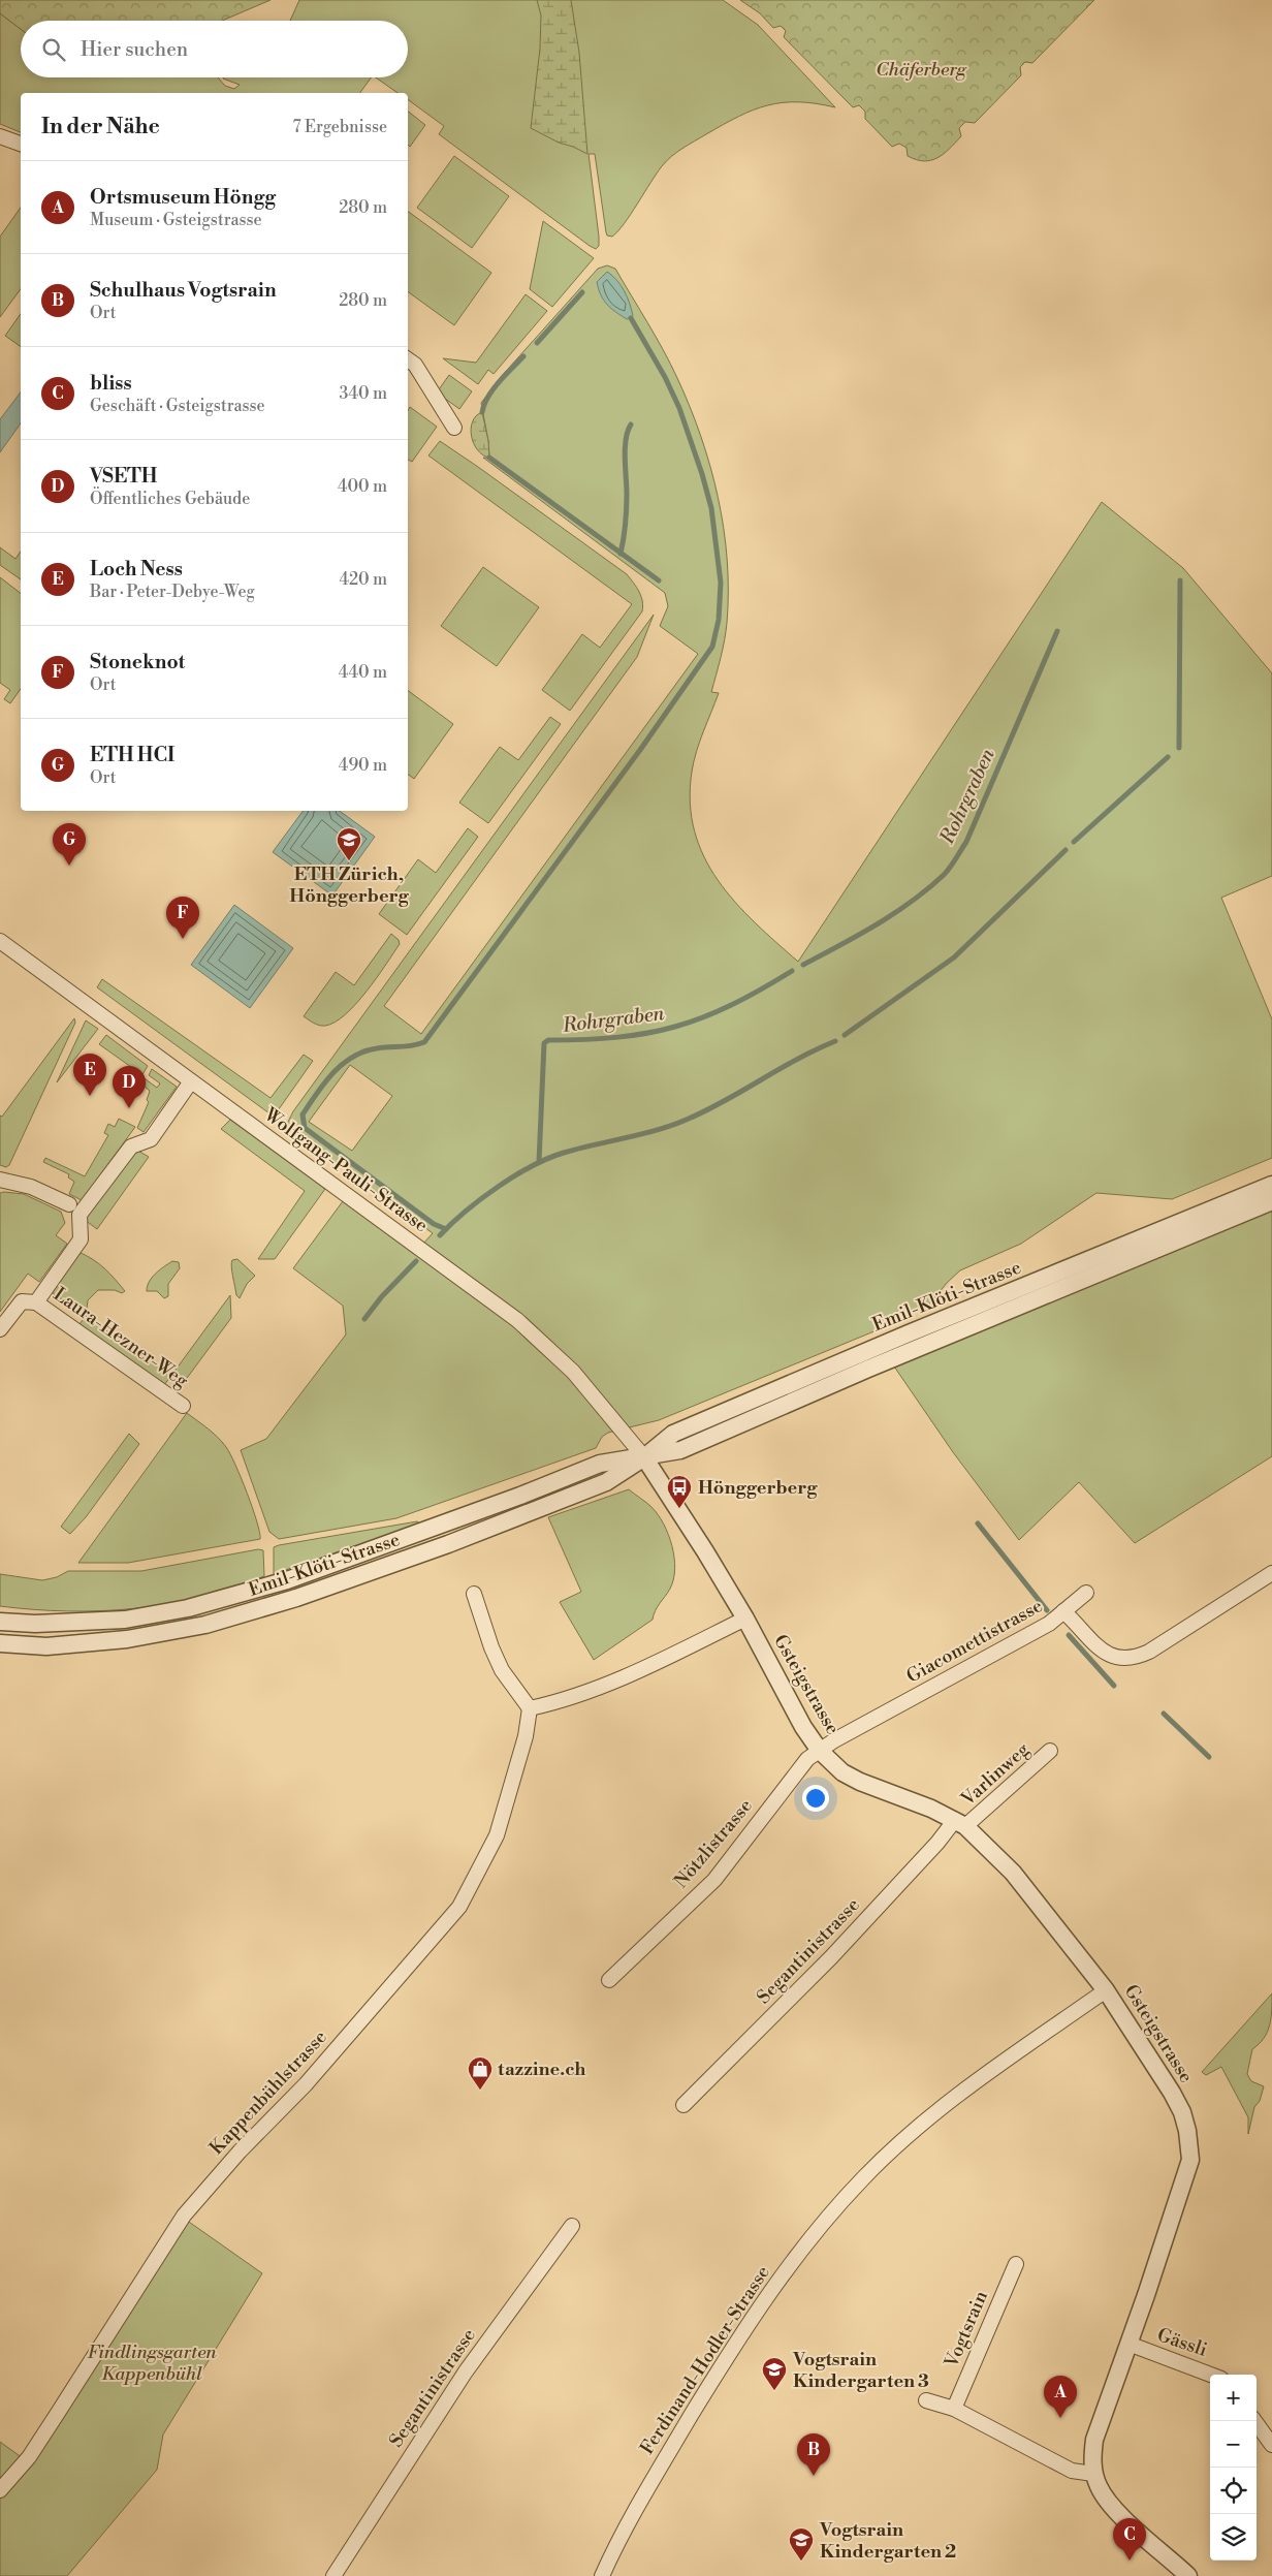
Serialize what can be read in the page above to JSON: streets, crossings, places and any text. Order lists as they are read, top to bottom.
{
  "streets": {
    "street": [
      "Wolfgang-Pauli-Strasse",
      "Emil-Klöti-Strasse",
      "Laura-Hezner-Weg",
      "Giacomettistrasse",
      "Gsteigstrasse",
      "Varlinweg",
      "Nötzlistrasse",
      "Segantinistrasse",
      "Kappenbühlstrasse",
      "Vogtsrain",
      "Gässli",
      "Ferdinand-Hodler-Strasse"
    ]
  },
  "crossings": [
    ["Wolfgang-Pauli-Strasse", "Emil-Klöti-Strasse"],
    ["Wolfgang-Pauli-Strasse", "Gsteigstrasse"],
    ["Emil-Klöti-Strasse", "Gsteigstrasse"],
    ["Giacomettistrasse", "Gsteigstrasse"],
    ["Giacomettistrasse", "Nötzlistrasse"],
    ["Gsteigstrasse", "Varlinweg"],
    ["Gsteigstrasse", "Nötzlistrasse"],
    ["Gsteigstrasse", "Segantinistrasse"],
    ["Gsteigstrasse", "Gässli"],
    ["Gsteigstrasse", "Ferdinand-Hodler-Strasse"],
    ["Varlinweg", "Segantinistrasse"]
  ],
  "water": ["Rohrgraben"],
  "parks": ["Chäferberg", "Findlingsgarten Kappenbühl"],
  "places": {
    "school or university": ["ETH Zürich, Hönggerberg", "Vogtsrain Kindergarten 3", "Vogtsrain Kindergarten 2"],
    "bus stop": ["Hönggerberg"],
    "shop": ["tazzine.ch"]
  },
  "page": {
    "search": "Hier suchen",
    "heading": ["In der Nähe", "7 Ergebnisse"],
    "list": [
      {
        "mark": "A",
        "name": "Ortsmuseum Höngg",
        "note": "Museum · Gsteigstrasse",
        "value": "280 m"
      },
      {
        "mark": "B",
        "name": "Schulhaus Vogtsrain",
        "note": "Ort",
        "value": "280 m"
      },
      {
        "mark": "C",
        "name": "bliss",
        "note": "Geschäft · Gsteigstrasse",
        "value": "340 m"
      },
      {
        "mark": "D",
        "name": "VSETH",
        "note": "Öffentliches Gebäude",
        "value": "400 m"
      },
      {
        "mark": "E",
        "name": "Loch Ness",
        "note": "Bar · Peter-Debye-Weg",
        "value": "420 m"
      },
      {
        "mark": "F",
        "name": "Stoneknot",
        "note": "Ort",
        "value": "440 m"
      },
      {
        "mark": "G",
        "name": "ETH HCI",
        "note": "Ort",
        "value": "490 m"
      }
    ],
    "pins": [
      "G",
      "F",
      "E",
      "D",
      "A",
      "B",
      "C"
    ],
    "map_buttons": ["+", "−"]
  }
}
